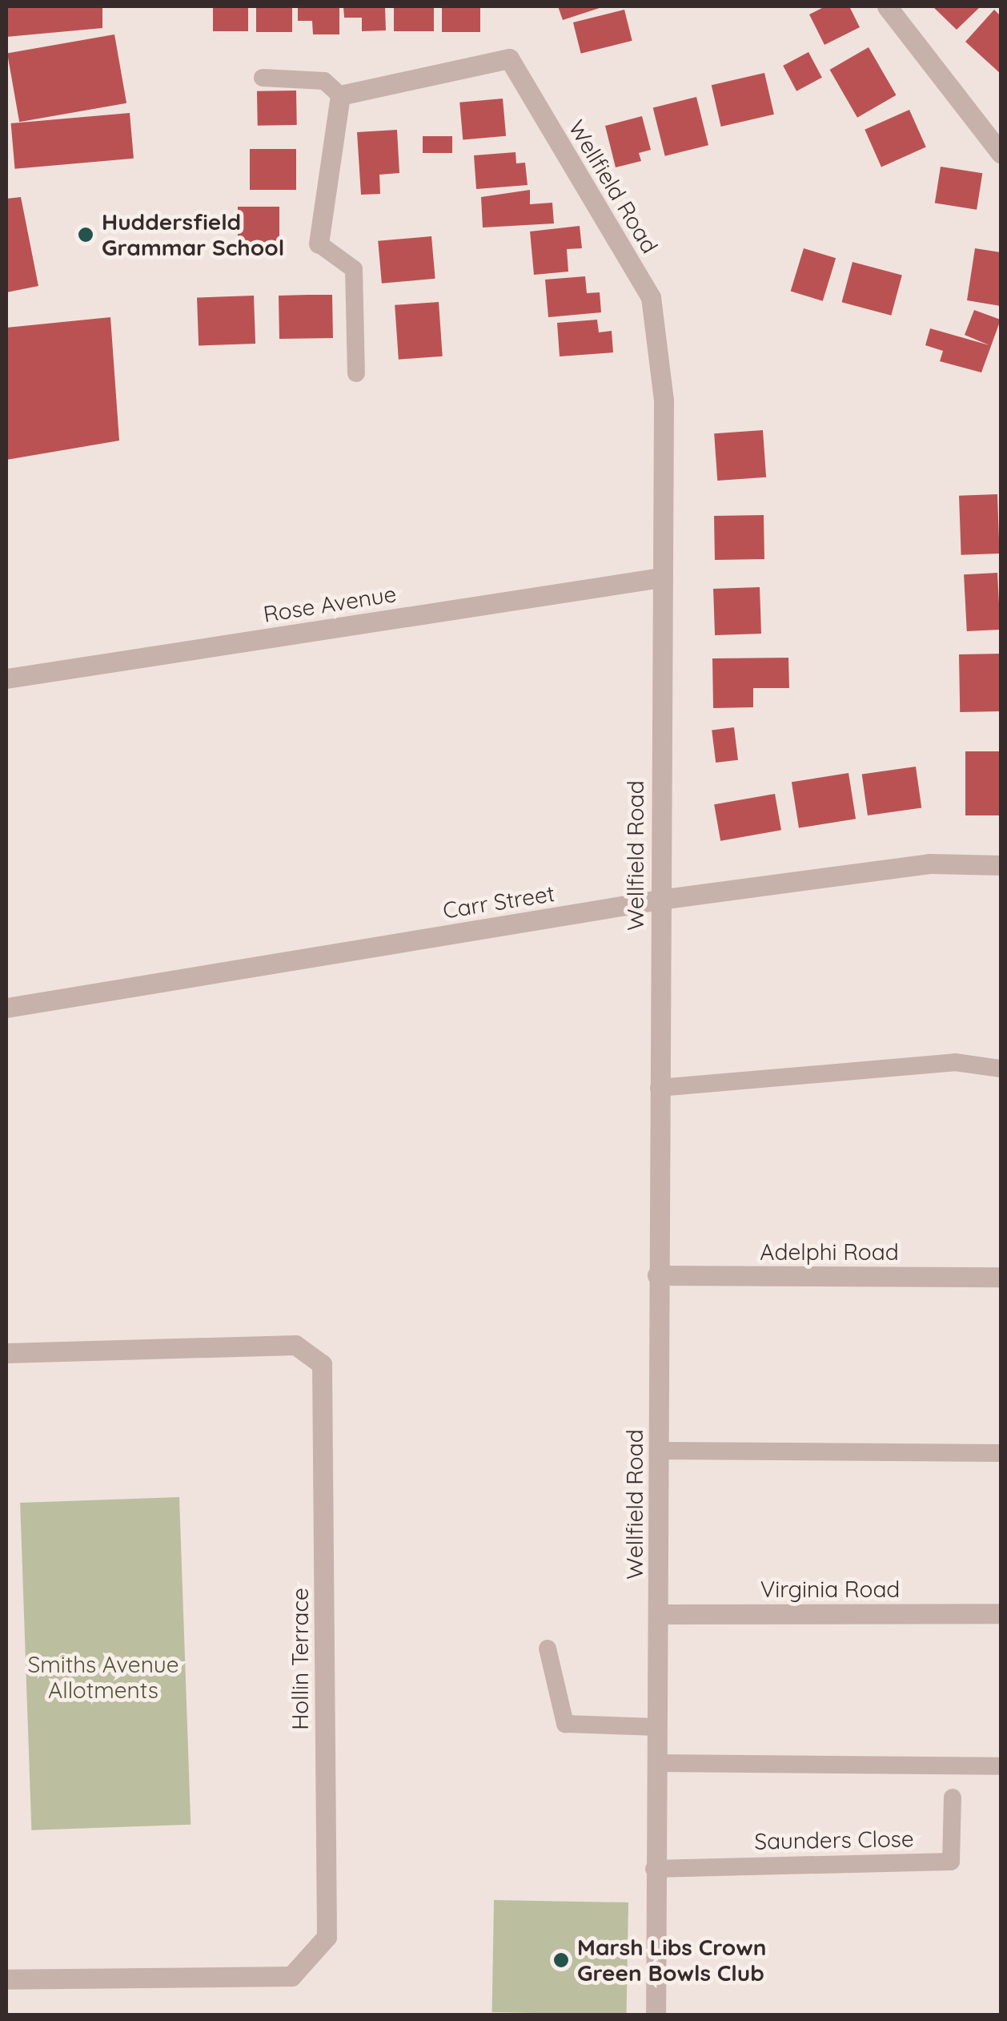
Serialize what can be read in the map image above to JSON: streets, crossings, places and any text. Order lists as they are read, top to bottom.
{
  "streets": {
    "street": [
      "Wellfield Road",
      "Rose Avenue",
      "Carr Street",
      "Adelphi Road",
      "Virginia Road",
      "Hollin Terrace"
    ],
    "lane": ["Saunders Close"]
  },
  "crossings": [
    ["Wellfield Road", "Rose Avenue"],
    ["Wellfield Road", "Carr Street"],
    ["Wellfield Road", "Adelphi Road"],
    ["Wellfield Road", "Virginia Road"],
    ["Wellfield Road", "Saunders Close"]
  ],
  "parks": ["Smiths Avenue Allotments"],
  "places": ["Huddersfield Grammar School", "Marsh Libs Crown Green Bowls Club"]
}
